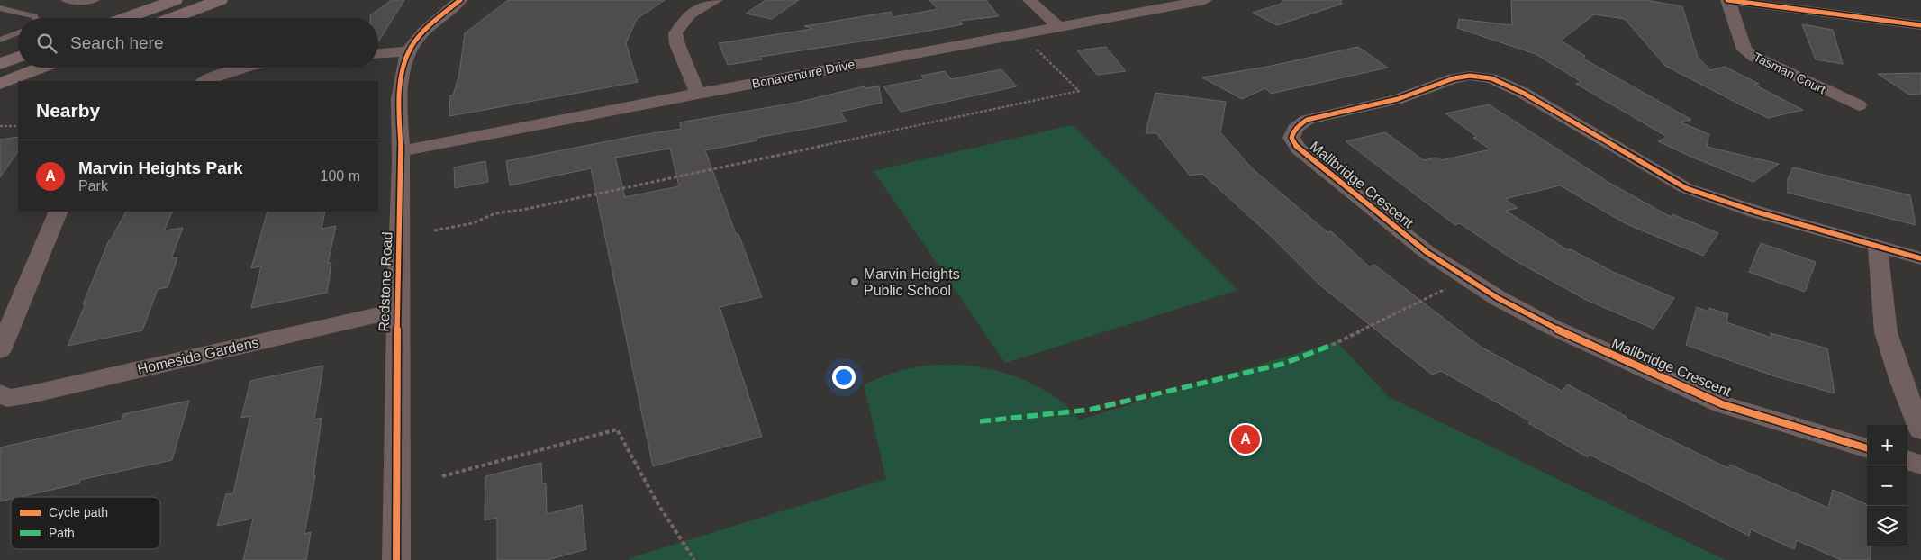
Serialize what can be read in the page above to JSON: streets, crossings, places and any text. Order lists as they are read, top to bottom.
{
  "streets": {
    "street": [
      "Tasman Court",
      "Bonaventure Drive",
      "Mallbridge Crescent",
      "Redstone Road",
      "Homeside Gardens"
    ]
  },
  "crossings": [
    ["Bonaventure Drive", "Redstone Road"],
    ["Redstone Road", "Homeside Gardens"]
  ],
  "places": ["Marvin Heights Public School"],
  "legend": ["Cycle path", "Path"],
  "page": {
    "search": "Search here",
    "heading": "Nearby",
    "list": [
      {
        "mark": "A",
        "name": "Marvin Heights Park",
        "note": "Park",
        "value": "100 m"
      }
    ],
    "pins": "A",
    "map_buttons": ["+", "−"]
  }
}
